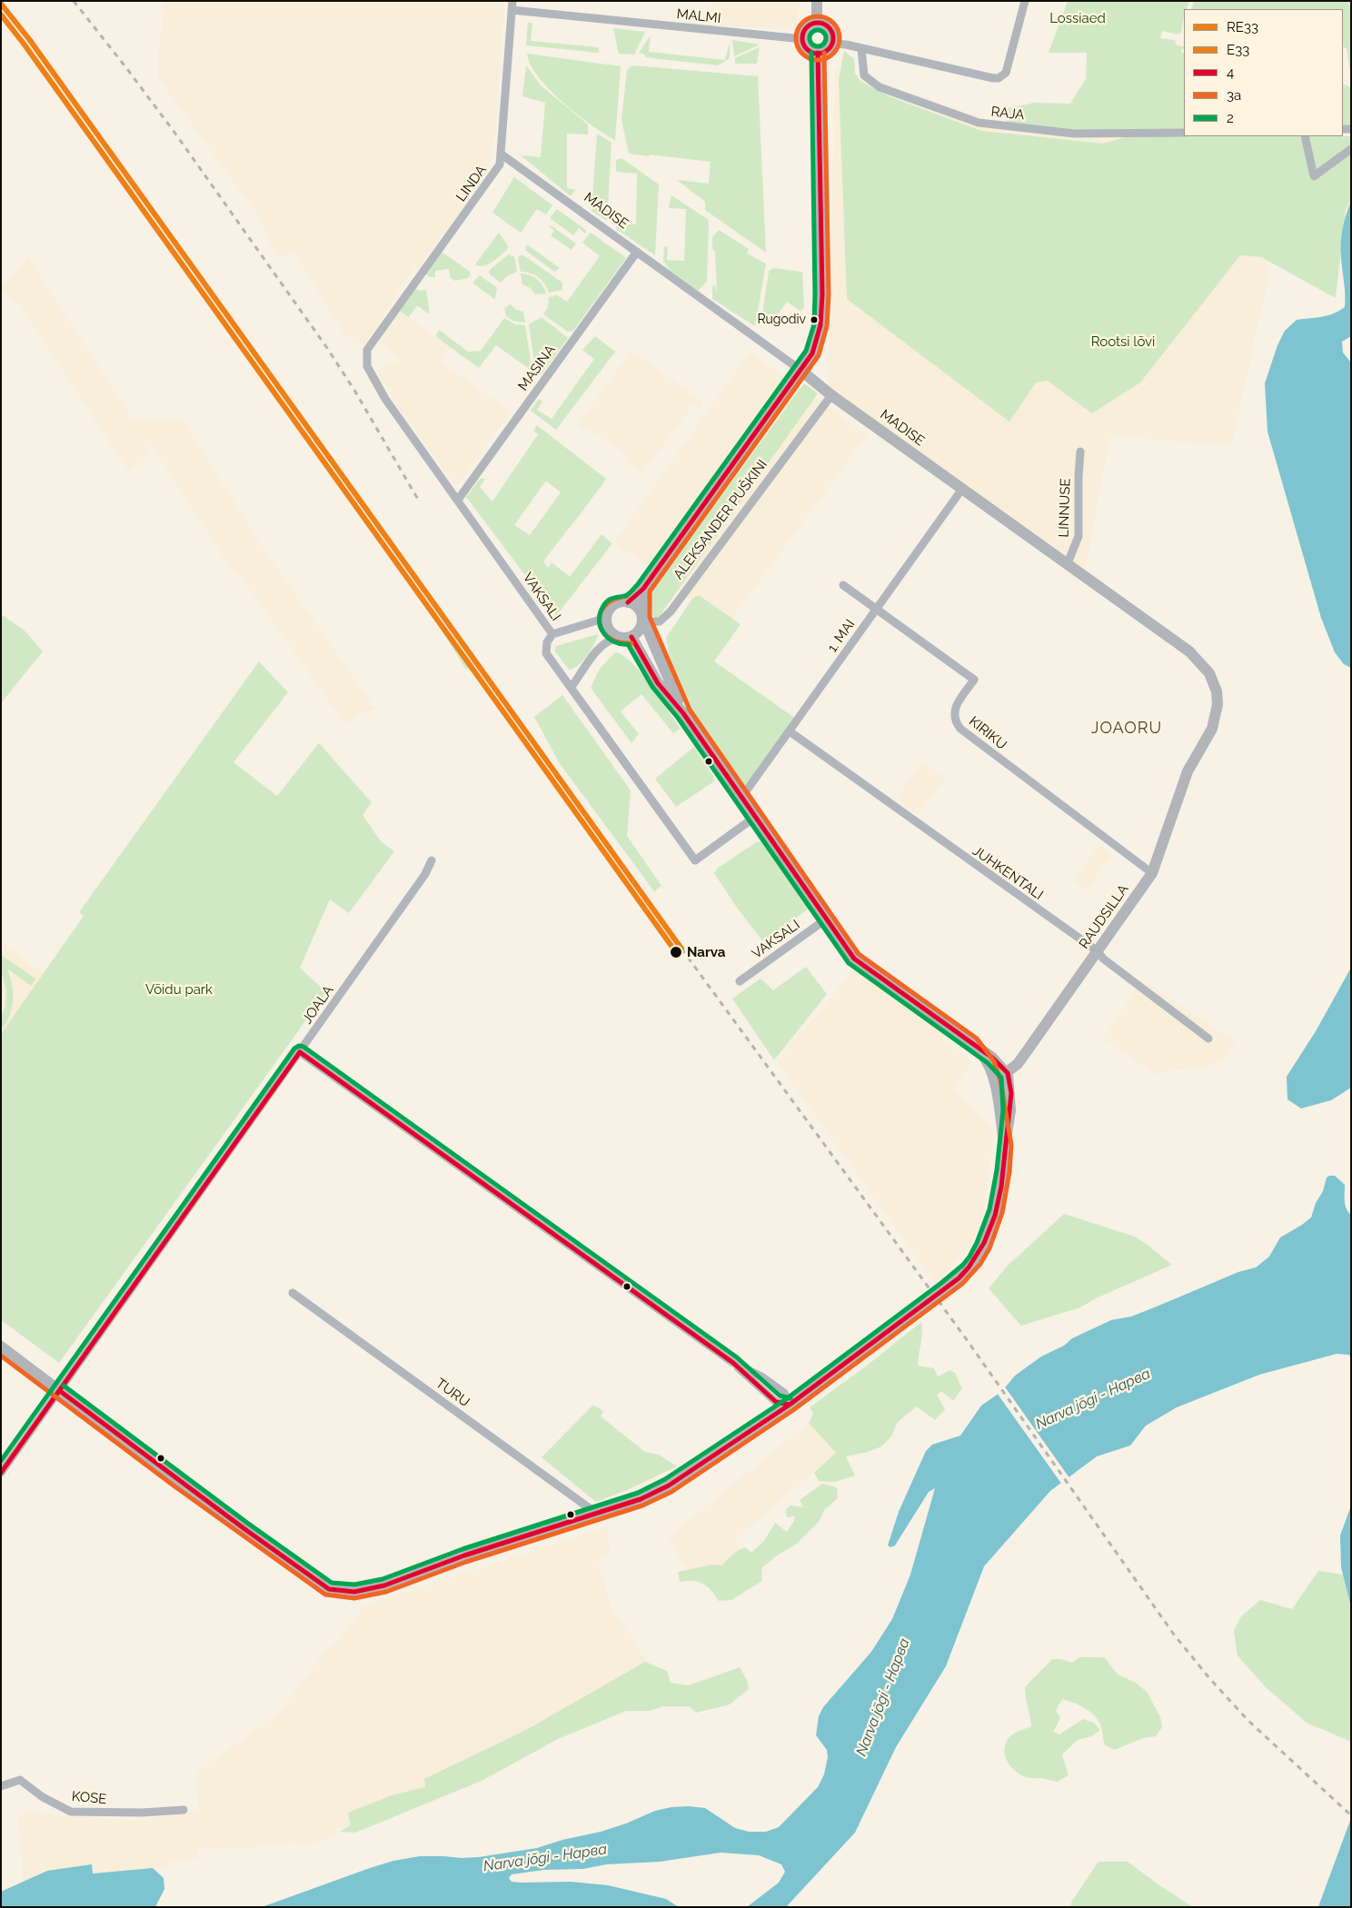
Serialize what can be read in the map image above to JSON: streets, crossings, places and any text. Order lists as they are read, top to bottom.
{
  "streets": {
    "street": [
      "MALMI",
      "RAJA",
      "LINDA",
      "MADISE",
      "MASINA",
      "LINNUSE",
      "ALEKSANDER PUŠKINI",
      "VAKSALI",
      "1. MAI",
      "KIRIKU",
      "JUHKENTALI",
      "RAUDSILLA",
      "JOALA",
      "TURU",
      "KOSE"
    ]
  },
  "crossings": [
    ["MALMI", "LINDA"],
    ["MALMI", "ALEKSANDER PUŠKINI"],
    ["LINDA", "MADISE"],
    ["LINDA", "VAKSALI"],
    ["MADISE", "MASINA"],
    ["MADISE", "LINNUSE"],
    ["MADISE", "ALEKSANDER PUŠKINI"],
    ["MADISE", "1. MAI"],
    ["MADISE", "RAUDSILLA"],
    ["MASINA", "VAKSALI"],
    ["1. MAI", "KIRIKU"],
    ["1. MAI", "JUHKENTALI"],
    ["KIRIKU", "RAUDSILLA"],
    ["JUHKENTALI", "RAUDSILLA"]
  ],
  "districts": ["JOAORU"],
  "water": ["Narva jõgi - Нарва"],
  "parks": ["Lossiaed", "Rootsi lõvi", "Võidu park"],
  "places": ["Rugodiv", "Narva"],
  "lines": [
    "transit line RE33",
    "transit line E33",
    "transit line 3a",
    "transit line 4",
    "transit line 2"
  ],
  "legend": [
    "RE33",
    "E33",
    "4",
    "3a",
    "2"
  ]
}
